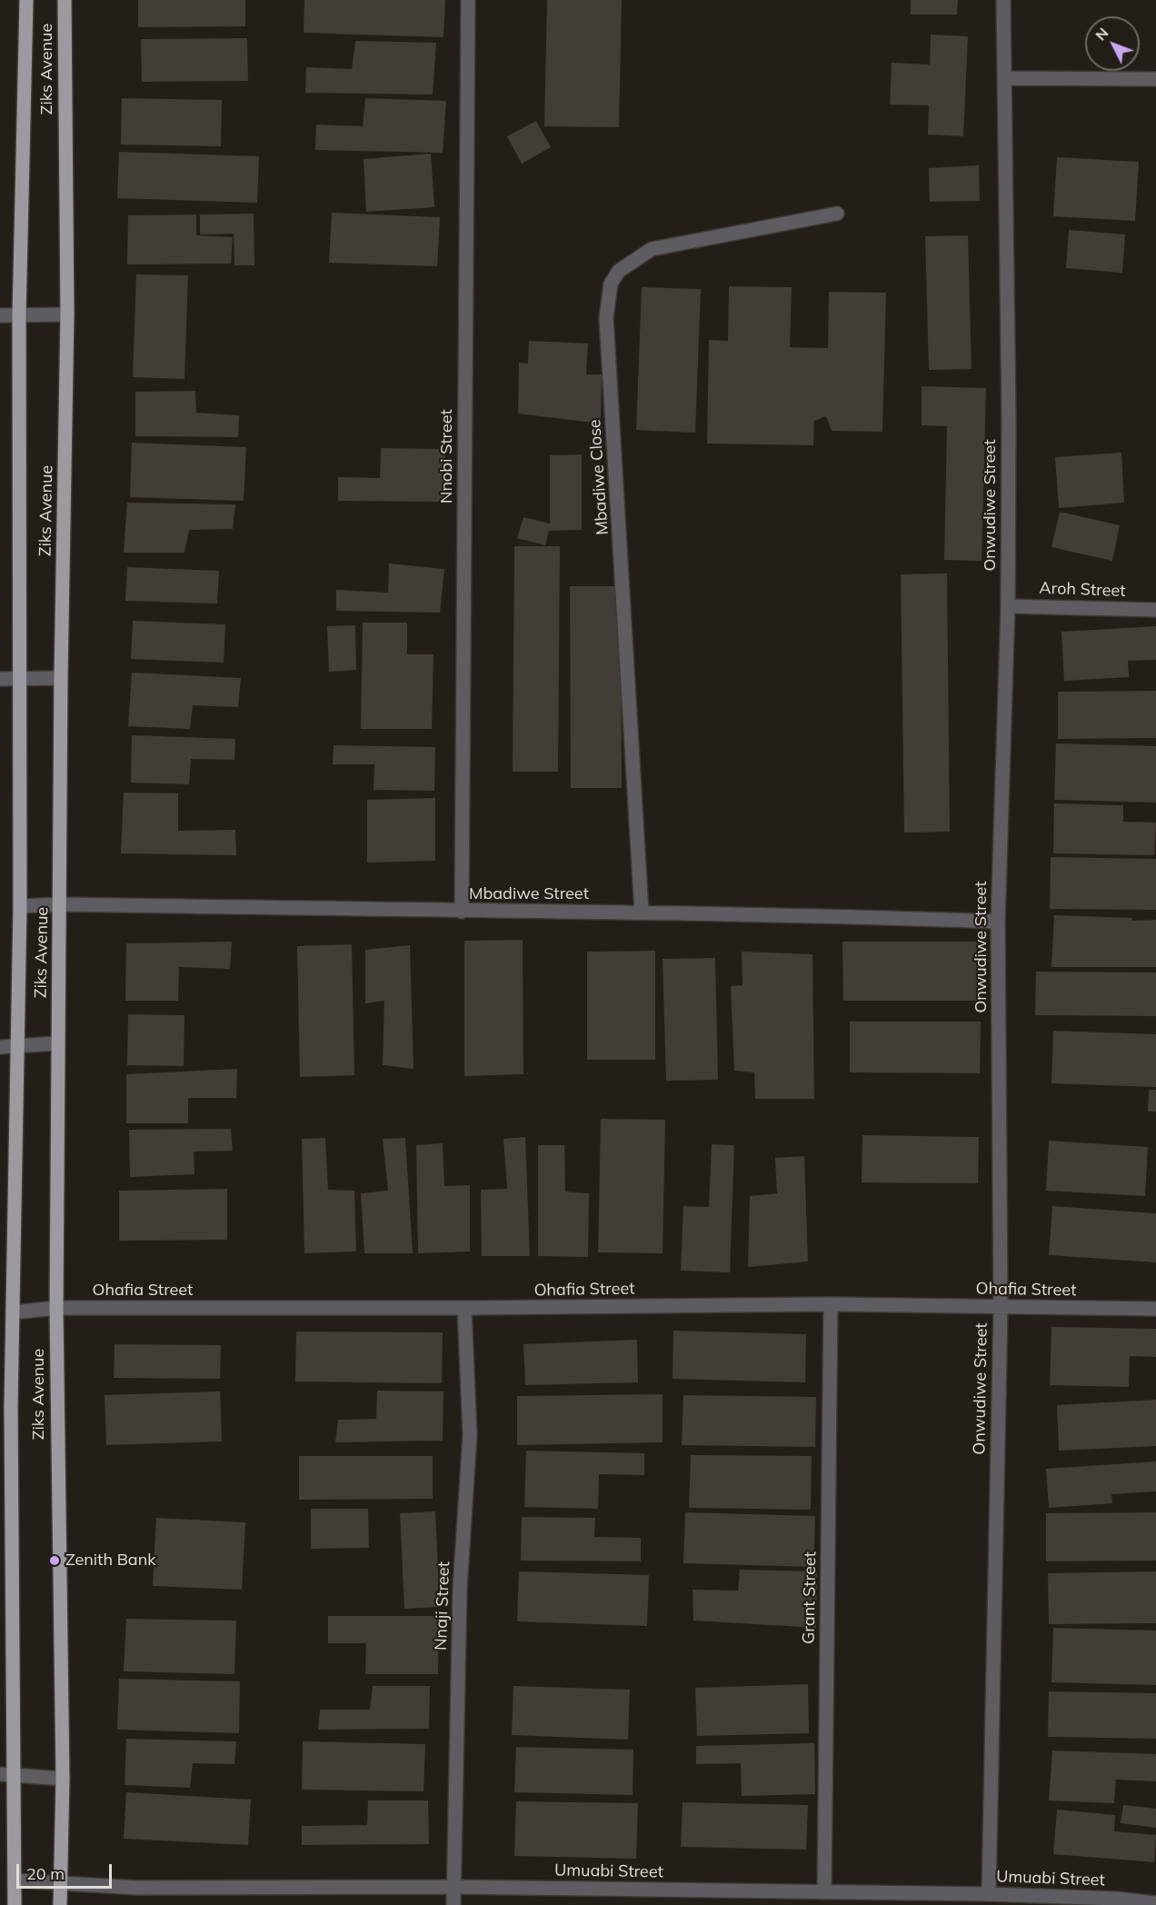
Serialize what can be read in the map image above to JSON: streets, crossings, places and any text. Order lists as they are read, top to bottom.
{
  "streets": {
    "main road": ["Ziks Avenue"],
    "street": [
      "Nnobi Street",
      "Mbadiwe Close",
      "Onwudiwe Street",
      "Aroh Street",
      "Mbadiwe Street",
      "Ohafia Street",
      "Grant Street",
      "Nnaji Street",
      "Umuabi Street"
    ]
  },
  "crossings": [
    ["Ziks Avenue", "Mbadiwe Street"],
    ["Ziks Avenue", "Ohafia Street"],
    ["Ziks Avenue", "Umuabi Street"],
    ["Nnobi Street", "Mbadiwe Street"],
    ["Mbadiwe Close", "Mbadiwe Street"],
    ["Onwudiwe Street", "Aroh Street"],
    ["Onwudiwe Street", "Mbadiwe Street"],
    ["Onwudiwe Street", "Ohafia Street"],
    ["Onwudiwe Street", "Umuabi Street"],
    ["Ohafia Street", "Grant Street"],
    ["Ohafia Street", "Nnaji Street"],
    ["Grant Street", "Umuabi Street"],
    ["Nnaji Street", "Umuabi Street"]
  ],
  "places": ["Zenith Bank"],
  "scale_bar": "20 m",
  "north": "top left"
}
